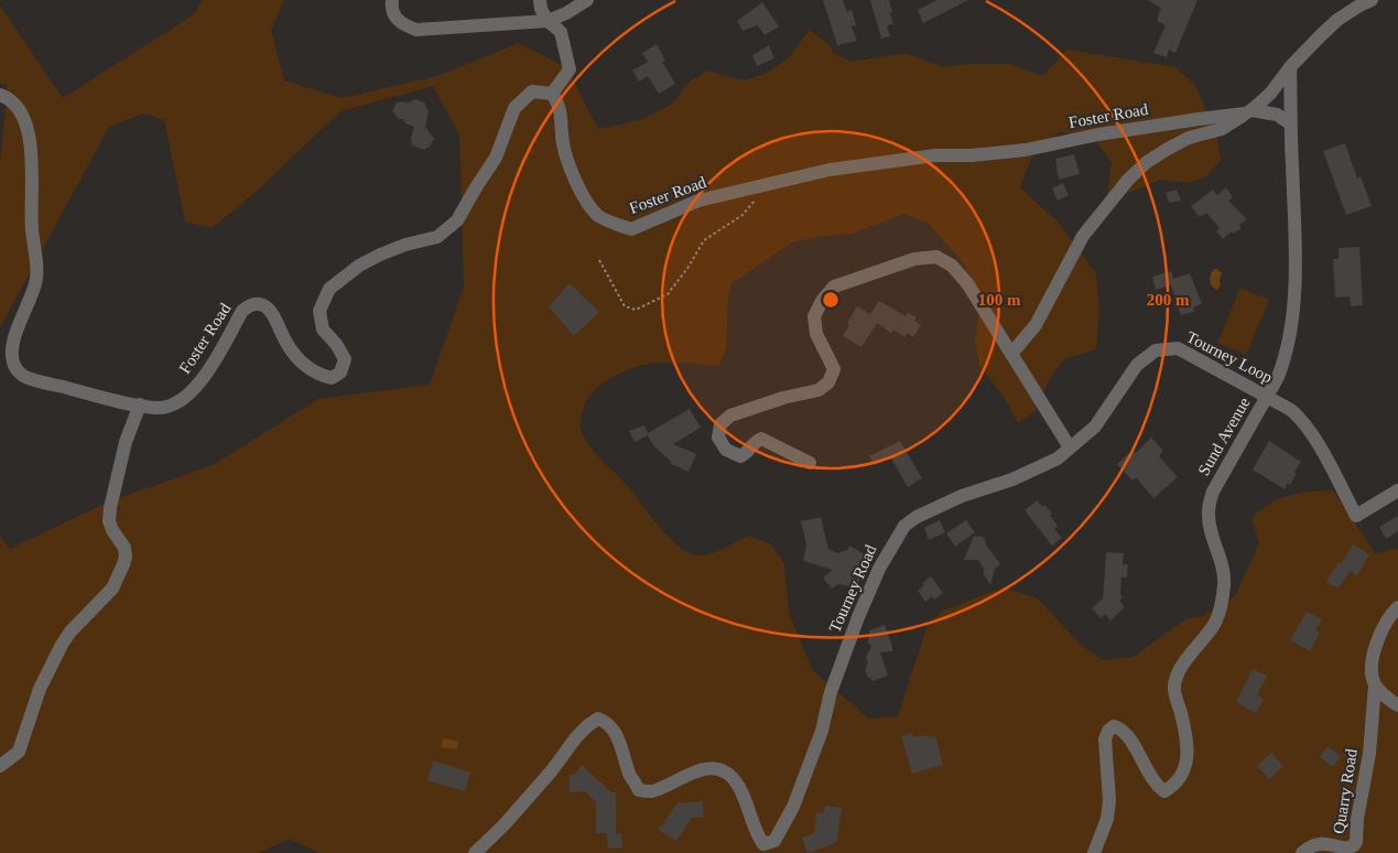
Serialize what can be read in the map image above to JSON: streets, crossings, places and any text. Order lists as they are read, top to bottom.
{
  "streets": {
    "street": [
      "Foster Road",
      "Tourney Loop",
      "Sund Avenue",
      "Tourney Road",
      "Quarry Road"
    ]
  },
  "crossings": [
    ["Tourney Loop", "Sund Avenue"],
    ["Tourney Loop", "Tourney Road"]
  ],
  "rings": ["100 m", "200 m"]
}
